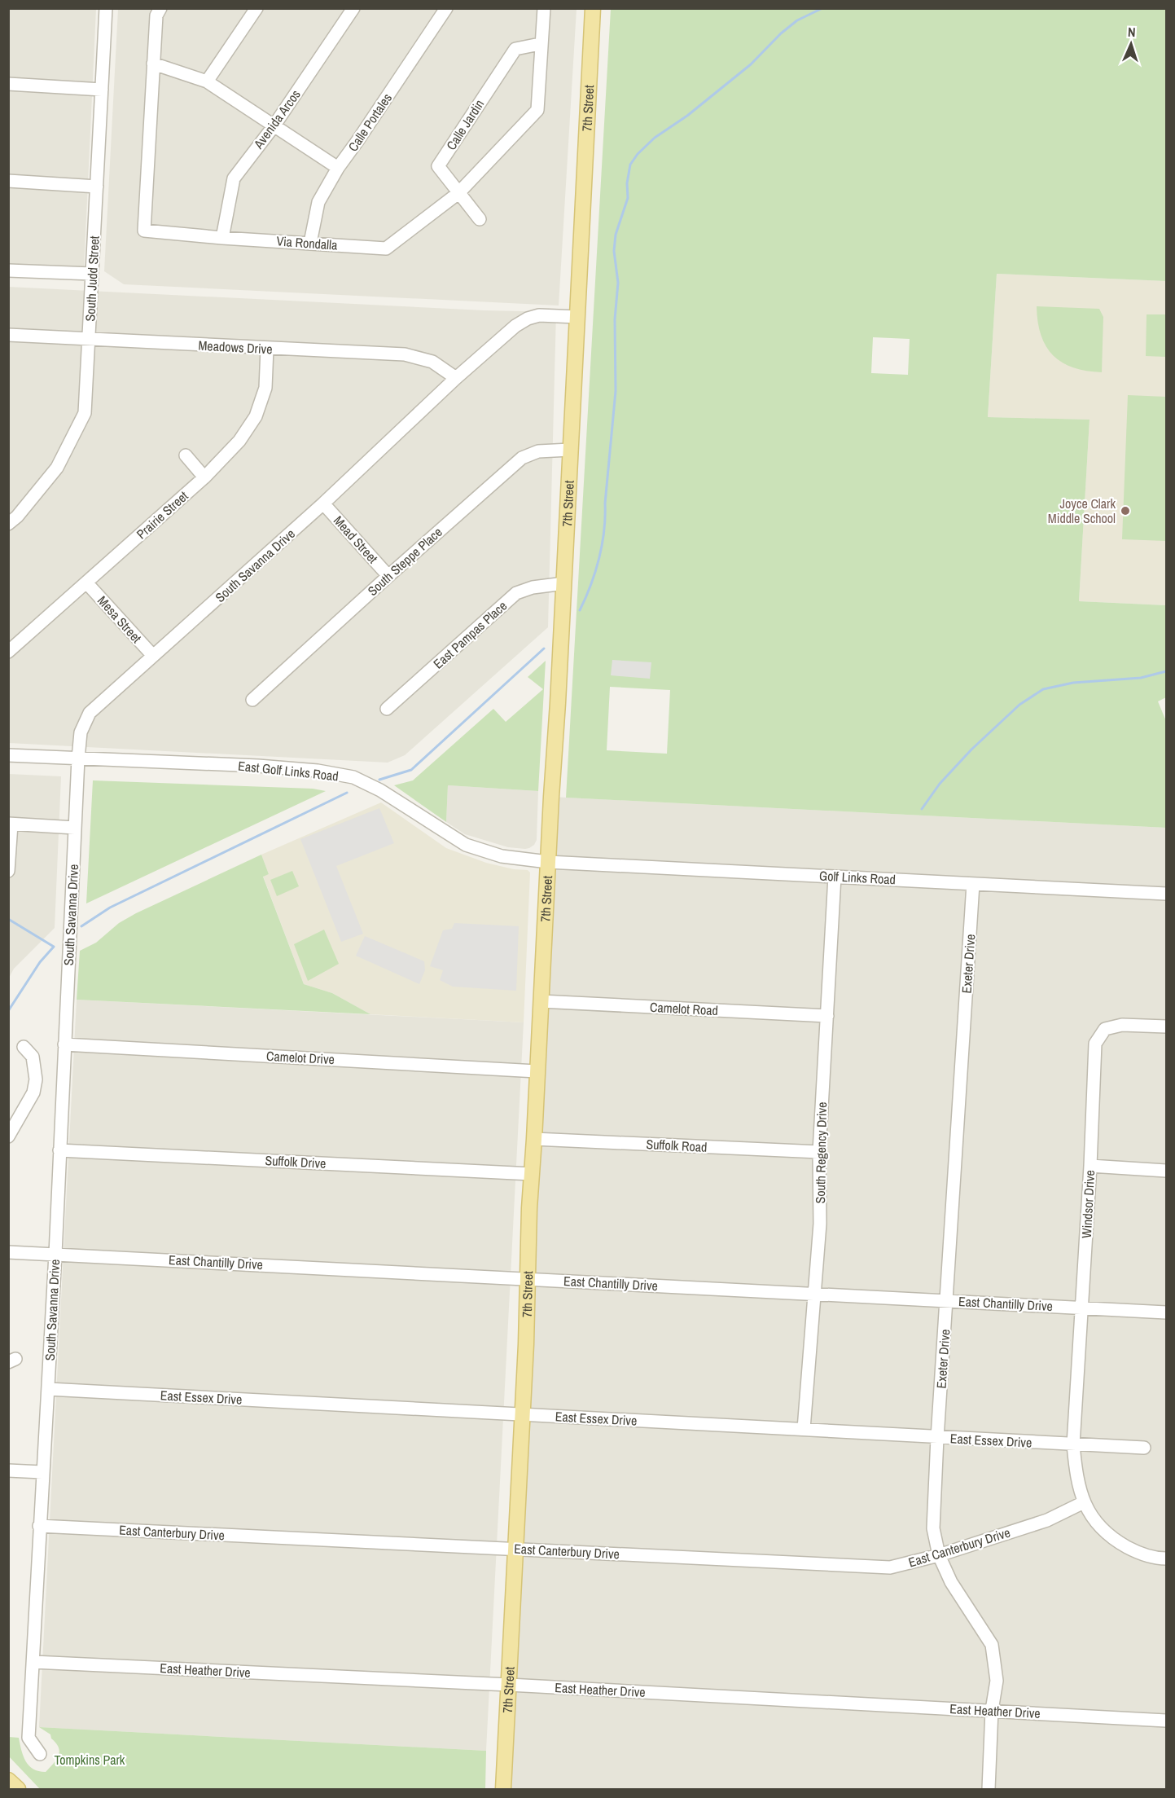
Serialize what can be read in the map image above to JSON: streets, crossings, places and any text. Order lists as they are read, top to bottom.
{
  "streets": {
    "main road": ["7th Street"],
    "street": [
      "Avenida Arcos",
      "Calle Portales",
      "Calle Jardin",
      "Via Rondalla",
      "South Judd Street",
      "Meadows Drive",
      "Prairie Street",
      "Mead Street",
      "South Steppe Place",
      "South Savanna Drive",
      "Mesa Street",
      "East Pampas Place",
      "East Golf Links Road",
      "Golf Links Road",
      "Exeter Drive",
      "Camelot Road",
      "Camelot Drive",
      "Suffolk Road",
      "South Regency Drive",
      "Suffolk Drive",
      "Windsor Drive",
      "East Chantilly Drive",
      "East Essex Drive",
      "East Canterbury Drive",
      "East Heather Drive"
    ]
  },
  "crossings": [
    ["7th Street", "South Steppe Place"],
    ["7th Street", "South Savanna Drive"],
    ["7th Street", "East Pampas Place"],
    ["7th Street", "East Golf Links Road"],
    ["7th Street", "Golf Links Road"],
    ["7th Street", "Camelot Road"],
    ["7th Street", "Camelot Drive"],
    ["7th Street", "Suffolk Road"],
    ["7th Street", "Suffolk Drive"],
    ["7th Street", "East Chantilly Drive"],
    ["7th Street", "East Essex Drive"],
    ["7th Street", "East Canterbury Drive"],
    ["7th Street", "East Heather Drive"],
    ["Avenida Arcos", "Via Rondalla"],
    ["Calle Portales", "Via Rondalla"],
    ["Calle Jardin", "Via Rondalla"],
    ["South Judd Street", "Meadows Drive"],
    ["Meadows Drive", "Prairie Street"],
    ["Meadows Drive", "South Savanna Drive"],
    ["Prairie Street", "Mesa Street"],
    ["Mead Street", "South Steppe Place"],
    ["Mead Street", "South Savanna Drive"],
    ["South Savanna Drive", "Mesa Street"],
    ["South Savanna Drive", "East Golf Links Road"],
    ["South Savanna Drive", "Camelot Drive"],
    ["South Savanna Drive", "Suffolk Drive"],
    ["South Savanna Drive", "East Chantilly Drive"],
    ["South Savanna Drive", "East Essex Drive"],
    ["South Savanna Drive", "East Canterbury Drive"],
    ["South Savanna Drive", "East Heather Drive"],
    ["East Golf Links Road", "Golf Links Road"],
    ["Golf Links Road", "Exeter Drive"],
    ["Golf Links Road", "South Regency Drive"],
    ["Exeter Drive", "East Chantilly Drive"],
    ["Exeter Drive", "East Essex Drive"],
    ["Exeter Drive", "East Canterbury Drive"],
    ["Exeter Drive", "East Heather Drive"],
    ["Camelot Road", "South Regency Drive"],
    ["Suffolk Road", "South Regency Drive"],
    ["South Regency Drive", "East Chantilly Drive"],
    ["South Regency Drive", "East Essex Drive"],
    ["Windsor Drive", "East Chantilly Drive"],
    ["Windsor Drive", "East Essex Drive"],
    ["Windsor Drive", "East Canterbury Drive"]
  ],
  "parks": ["Tompkins Park"],
  "places": ["Joyce Clark Middle School"],
  "north": "top"
}
